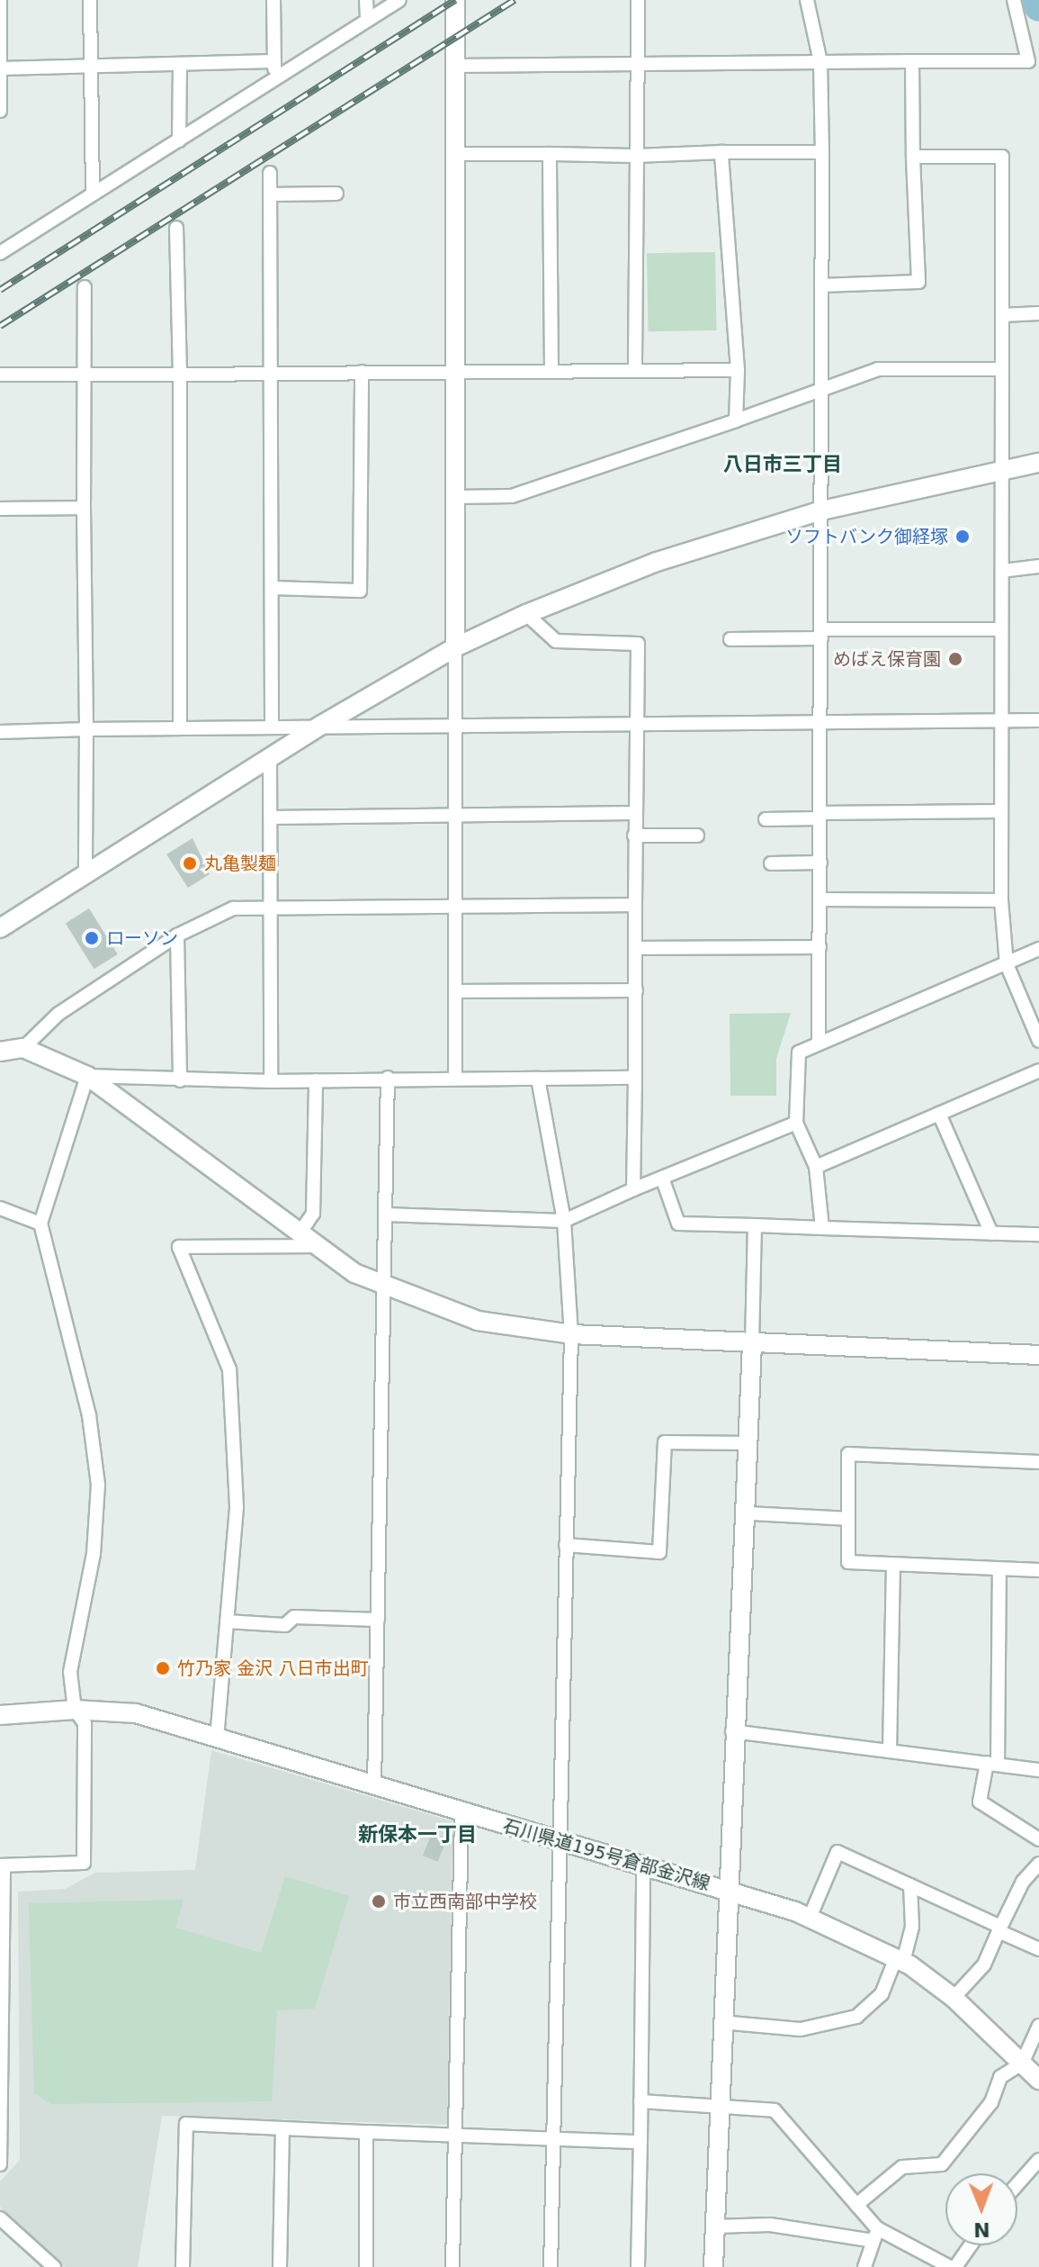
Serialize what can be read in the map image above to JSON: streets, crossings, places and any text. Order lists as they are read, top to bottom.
{
  "streets": {
    "street": ["石川県道195号倉部金沢線"]
  },
  "districts": ["八日市三丁目", "新保本一丁目"],
  "places": [
    "ソフトバンク御経塚",
    "めばえ保育園",
    "丸亀製麺",
    "ローソン",
    "竹乃家 金沢 八日市出町",
    "市立西南部中学校"
  ],
  "north": "bottom"
}
